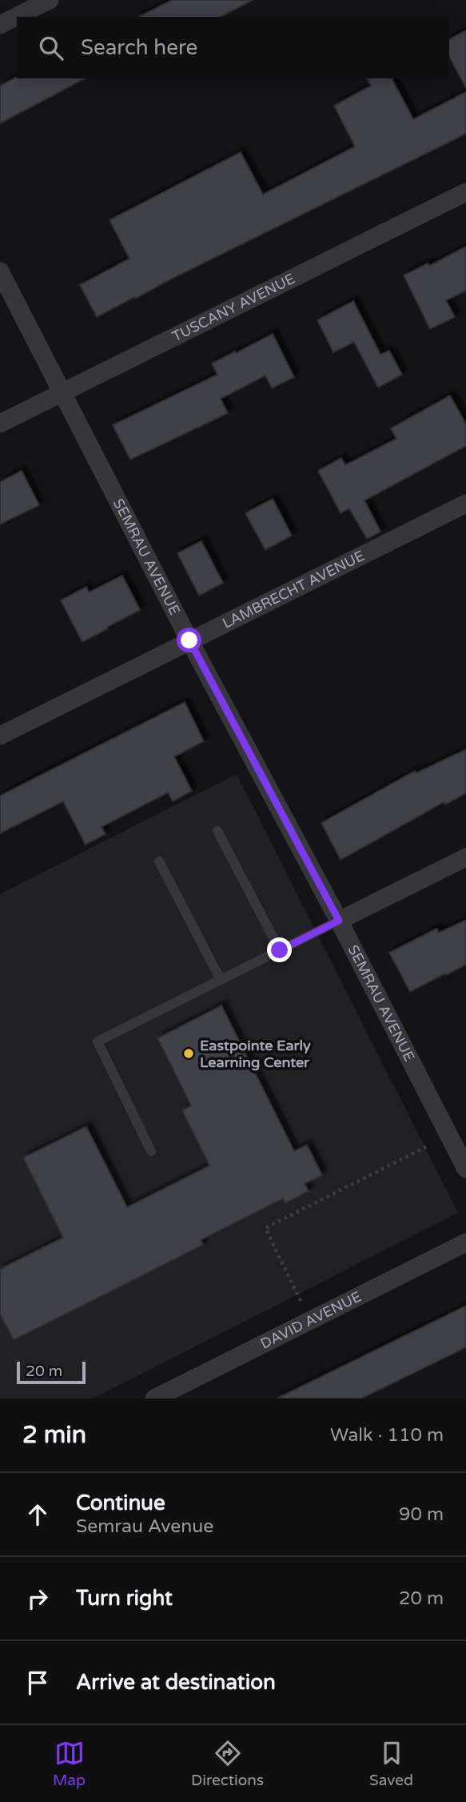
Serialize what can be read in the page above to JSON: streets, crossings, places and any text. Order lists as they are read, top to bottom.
{
  "streets": {
    "street": [
      "TUSCANY AVENUE",
      "SEMRAU AVENUE",
      "LAMBRECHT AVENUE",
      "DAVID AVENUE"
    ]
  },
  "crossings": [
    ["TUSCANY AVENUE", "SEMRAU AVENUE"],
    ["SEMRAU AVENUE", "LAMBRECHT AVENUE"]
  ],
  "places": ["Eastpointe Early Learning Center"],
  "scale_bar": "20 m",
  "page": {
    "search": "Search here",
    "scale": "20 m",
    "heading": ["2 min", "Walk · 110 m"],
    "list": [
      ["Continue", "Semrau Avenue", "90 m"],
      ["Turn right", "20 m"],
      "Arrive at destination"
    ],
    "nav": ["Map", "Directions", "Saved"]
  }
}
